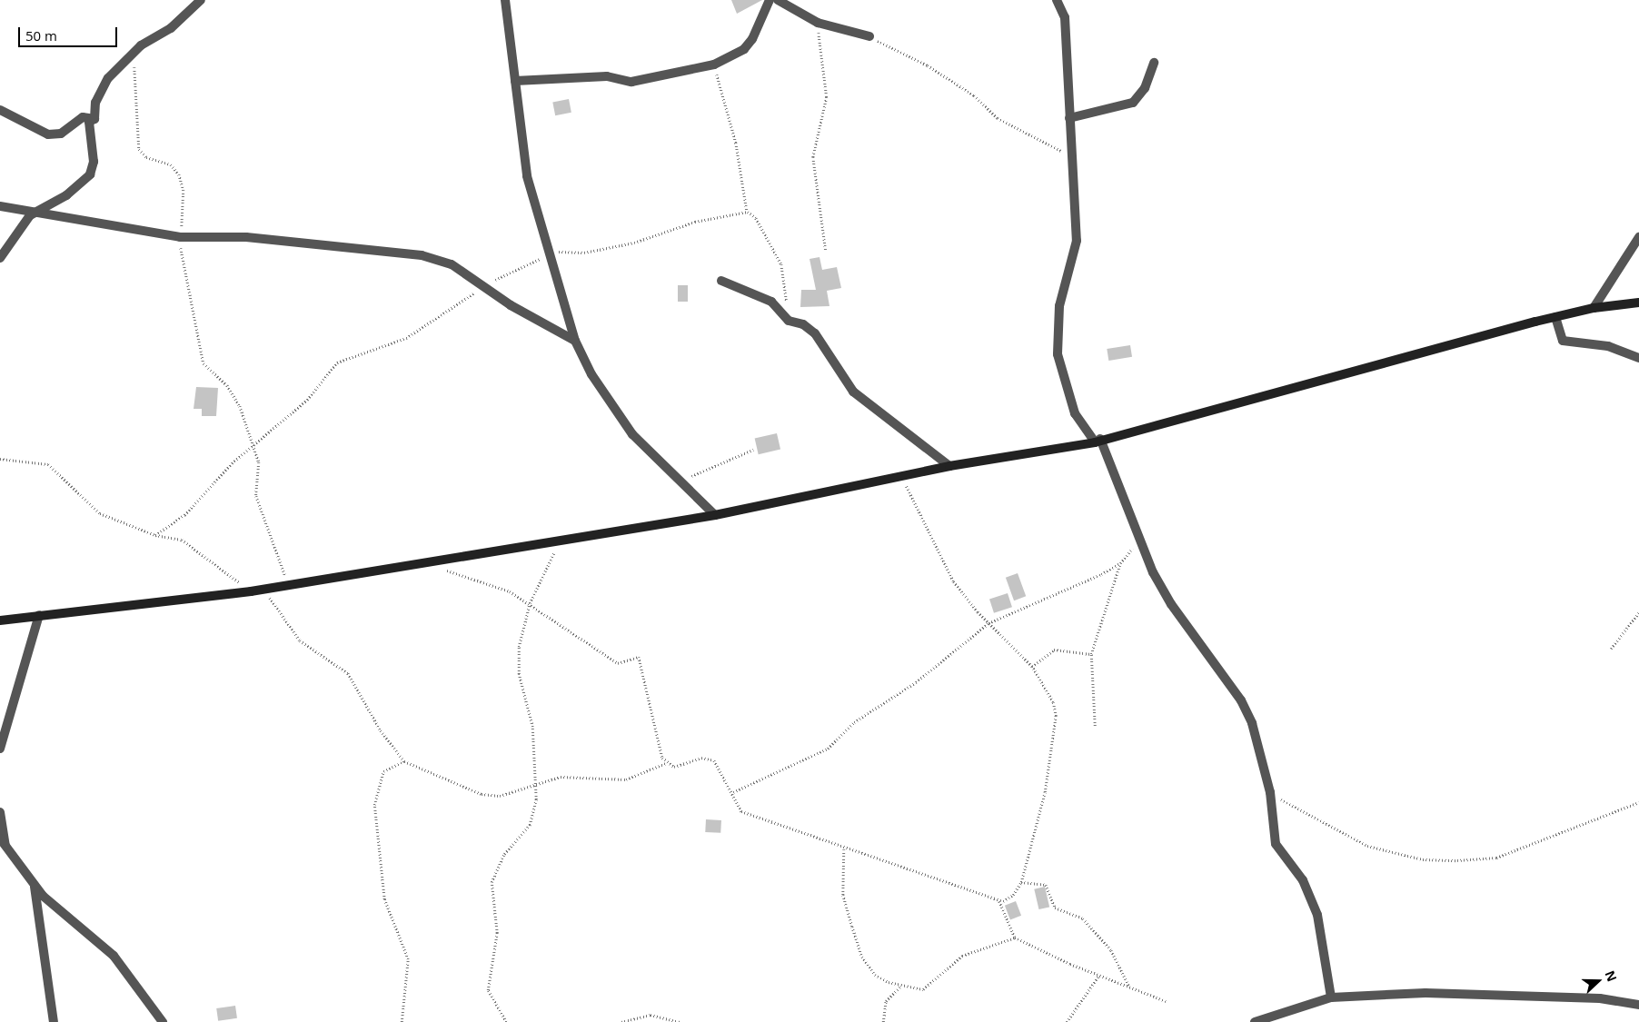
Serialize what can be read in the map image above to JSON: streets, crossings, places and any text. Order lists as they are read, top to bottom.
{
  "scale_bar": "50 m",
  "north": "right"
}
